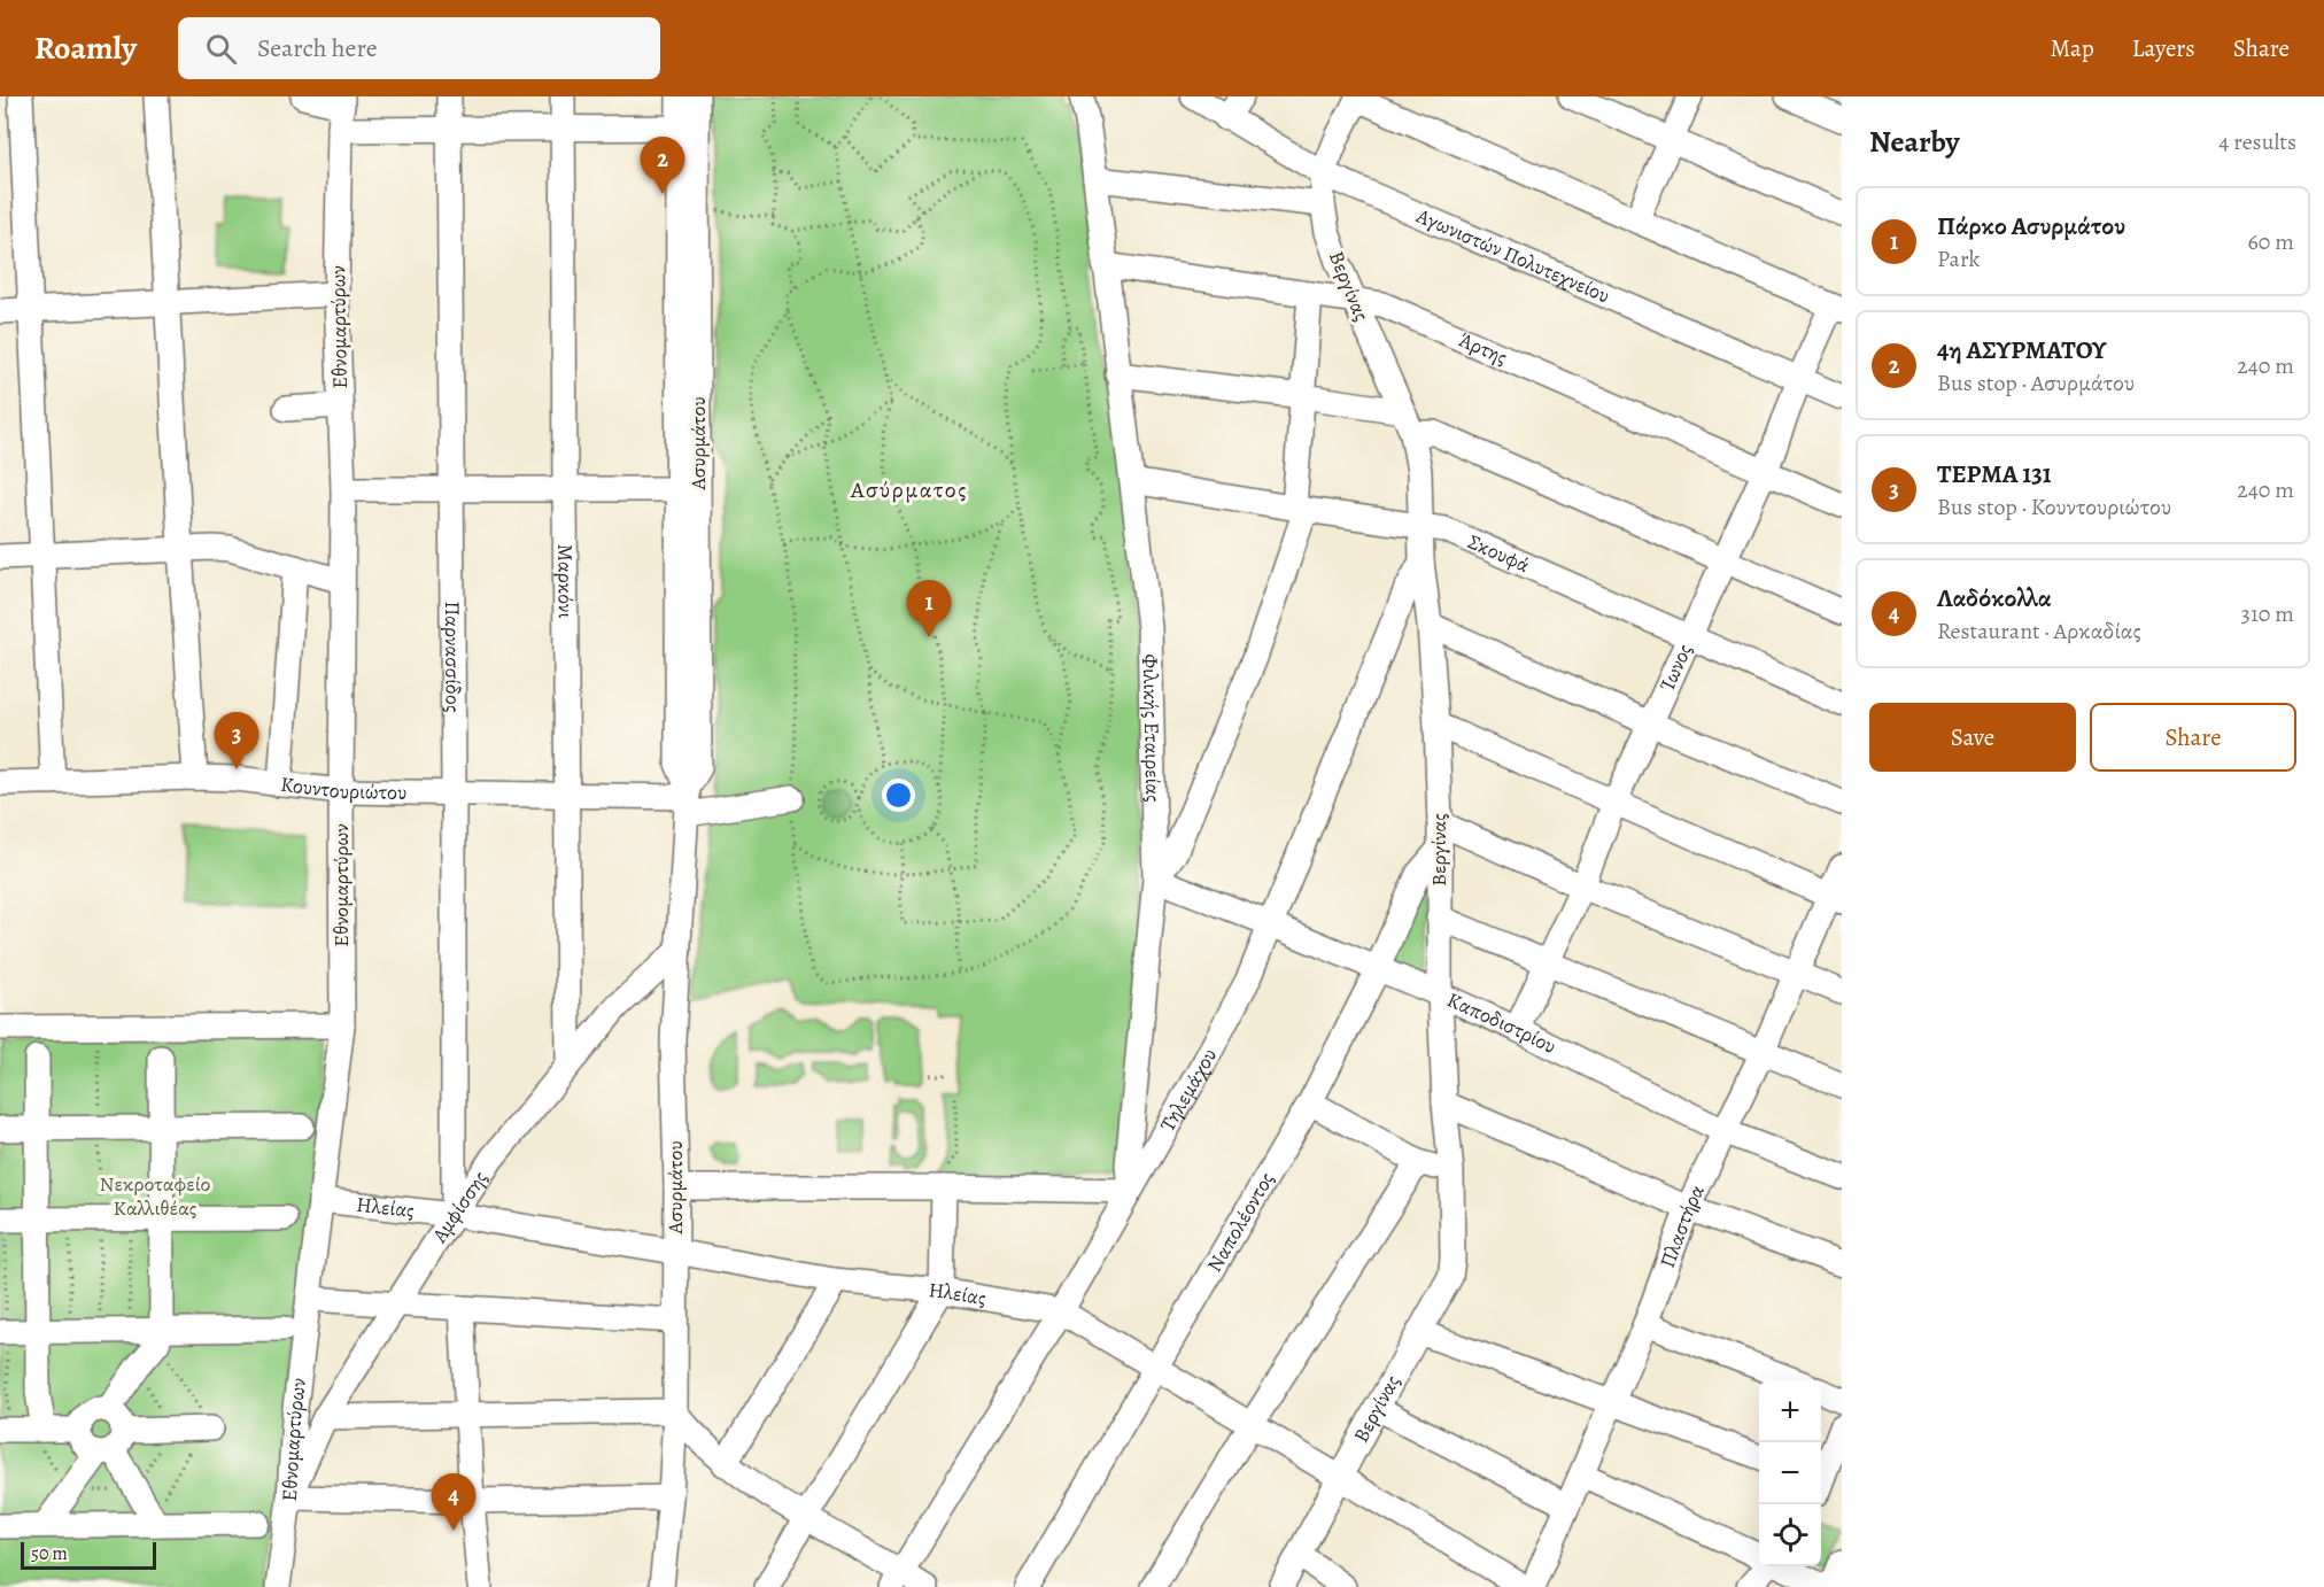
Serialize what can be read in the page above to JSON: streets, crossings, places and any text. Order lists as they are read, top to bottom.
{
  "streets": {
    "street": [
      "Αγωνιστών Πολυτεχνείου",
      "Βεργίνας",
      "Εθνομαρτύρων",
      "Άρτης",
      "Ασυρμάτου",
      "Σκουφά",
      "Μαρκόνι",
      "Παρνασσίδος",
      "Ίωνος",
      "Φιλικής Εταιρείας",
      "Κουντουριώτου",
      "Καποδιστρίου",
      "Τηλεμάχου",
      "Αμφίσσης",
      "Ηλείας",
      "Ναπολέοντος",
      "Πλαστήρα"
    ]
  },
  "crossings": [
    ["Αγωνιστών Πολυτεχνείου", "Βεργίνας"],
    ["Αγωνιστών Πολυτεχνείου", "Ίωνος"],
    ["Βεργίνας", "Άρτης"],
    ["Βεργίνας", "Σκουφά"],
    ["Βεργίνας", "Καποδιστρίου"],
    ["Βεργίνας", "Τηλεμάχου"],
    ["Βεργίνας", "Ηλείας"],
    ["Βεργίνας", "Ναπολέοντος"],
    ["Εθνομαρτύρων", "Κουντουριώτου"],
    ["Εθνομαρτύρων", "Αμφίσσης"],
    ["Εθνομαρτύρων", "Ηλείας"],
    ["Άρτης", "Ίωνος"],
    ["Άρτης", "Φιλικής Εταιρείας"],
    ["Ασυρμάτου", "Κουντουριώτου"],
    ["Ασυρμάτου", "Αμφίσσης"],
    ["Ασυρμάτου", "Ηλείας"],
    ["Σκουφά", "Ίωνος"],
    ["Σκουφά", "Φιλικής Εταιρείας"],
    ["Μαρκόνι", "Κουντουριώτου"],
    ["Μαρκόνι", "Αμφίσσης"],
    ["Παρνασσίδος", "Κουντουριώτου"],
    ["Παρνασσίδος", "Αμφίσσης"],
    ["Παρνασσίδος", "Ηλείας"],
    ["Ίωνος", "Καποδιστρίου"],
    ["Φιλικής Εταιρείας", "Καποδιστρίου"],
    ["Φιλικής Εταιρείας", "Τηλεμάχου"],
    ["Καποδιστρίου", "Τηλεμάχου"],
    ["Καποδιστρίου", "Ναπολέοντος"],
    ["Καποδιστρίου", "Πλαστήρα"],
    ["Τηλεμάχου", "Ηλείας"],
    ["Αμφίσσης", "Ηλείας"],
    ["Ηλείας", "Ναπολέοντος"]
  ],
  "districts": ["Ασύρματος"],
  "parks": ["Νεκροταφείο Καλλιθέας"],
  "scale_bar": "50 m",
  "page": {
    "header": "Roamly",
    "search": "Search here",
    "nav": ["Map", "Layers", "Share"],
    "heading": ["Nearby", "4 results"],
    "pins": [
      "2",
      "1",
      "3",
      "4"
    ],
    "list": [
      {
        "mark": "1",
        "name": "Πάρκο Ασυρμάτου",
        "note": "Park",
        "value": "60 m"
      },
      {
        "mark": "2",
        "name": "4η ΑΣΥΡΜΑΤΟΥ",
        "note": "Bus stop · Ασυρμάτου",
        "value": "240 m"
      },
      {
        "mark": "3",
        "name": "ΤΕΡΜΑ 131",
        "note": "Bus stop · Κουντουριώτου",
        "value": "240 m"
      },
      {
        "mark": "4",
        "name": "Λαδόκολλα",
        "note": "Restaurant · Αρκαδίας",
        "value": "310 m"
      }
    ],
    "buttons": ["Save", "Share"],
    "map_buttons": ["+", "−"],
    "scale": "50 m"
  }
}
